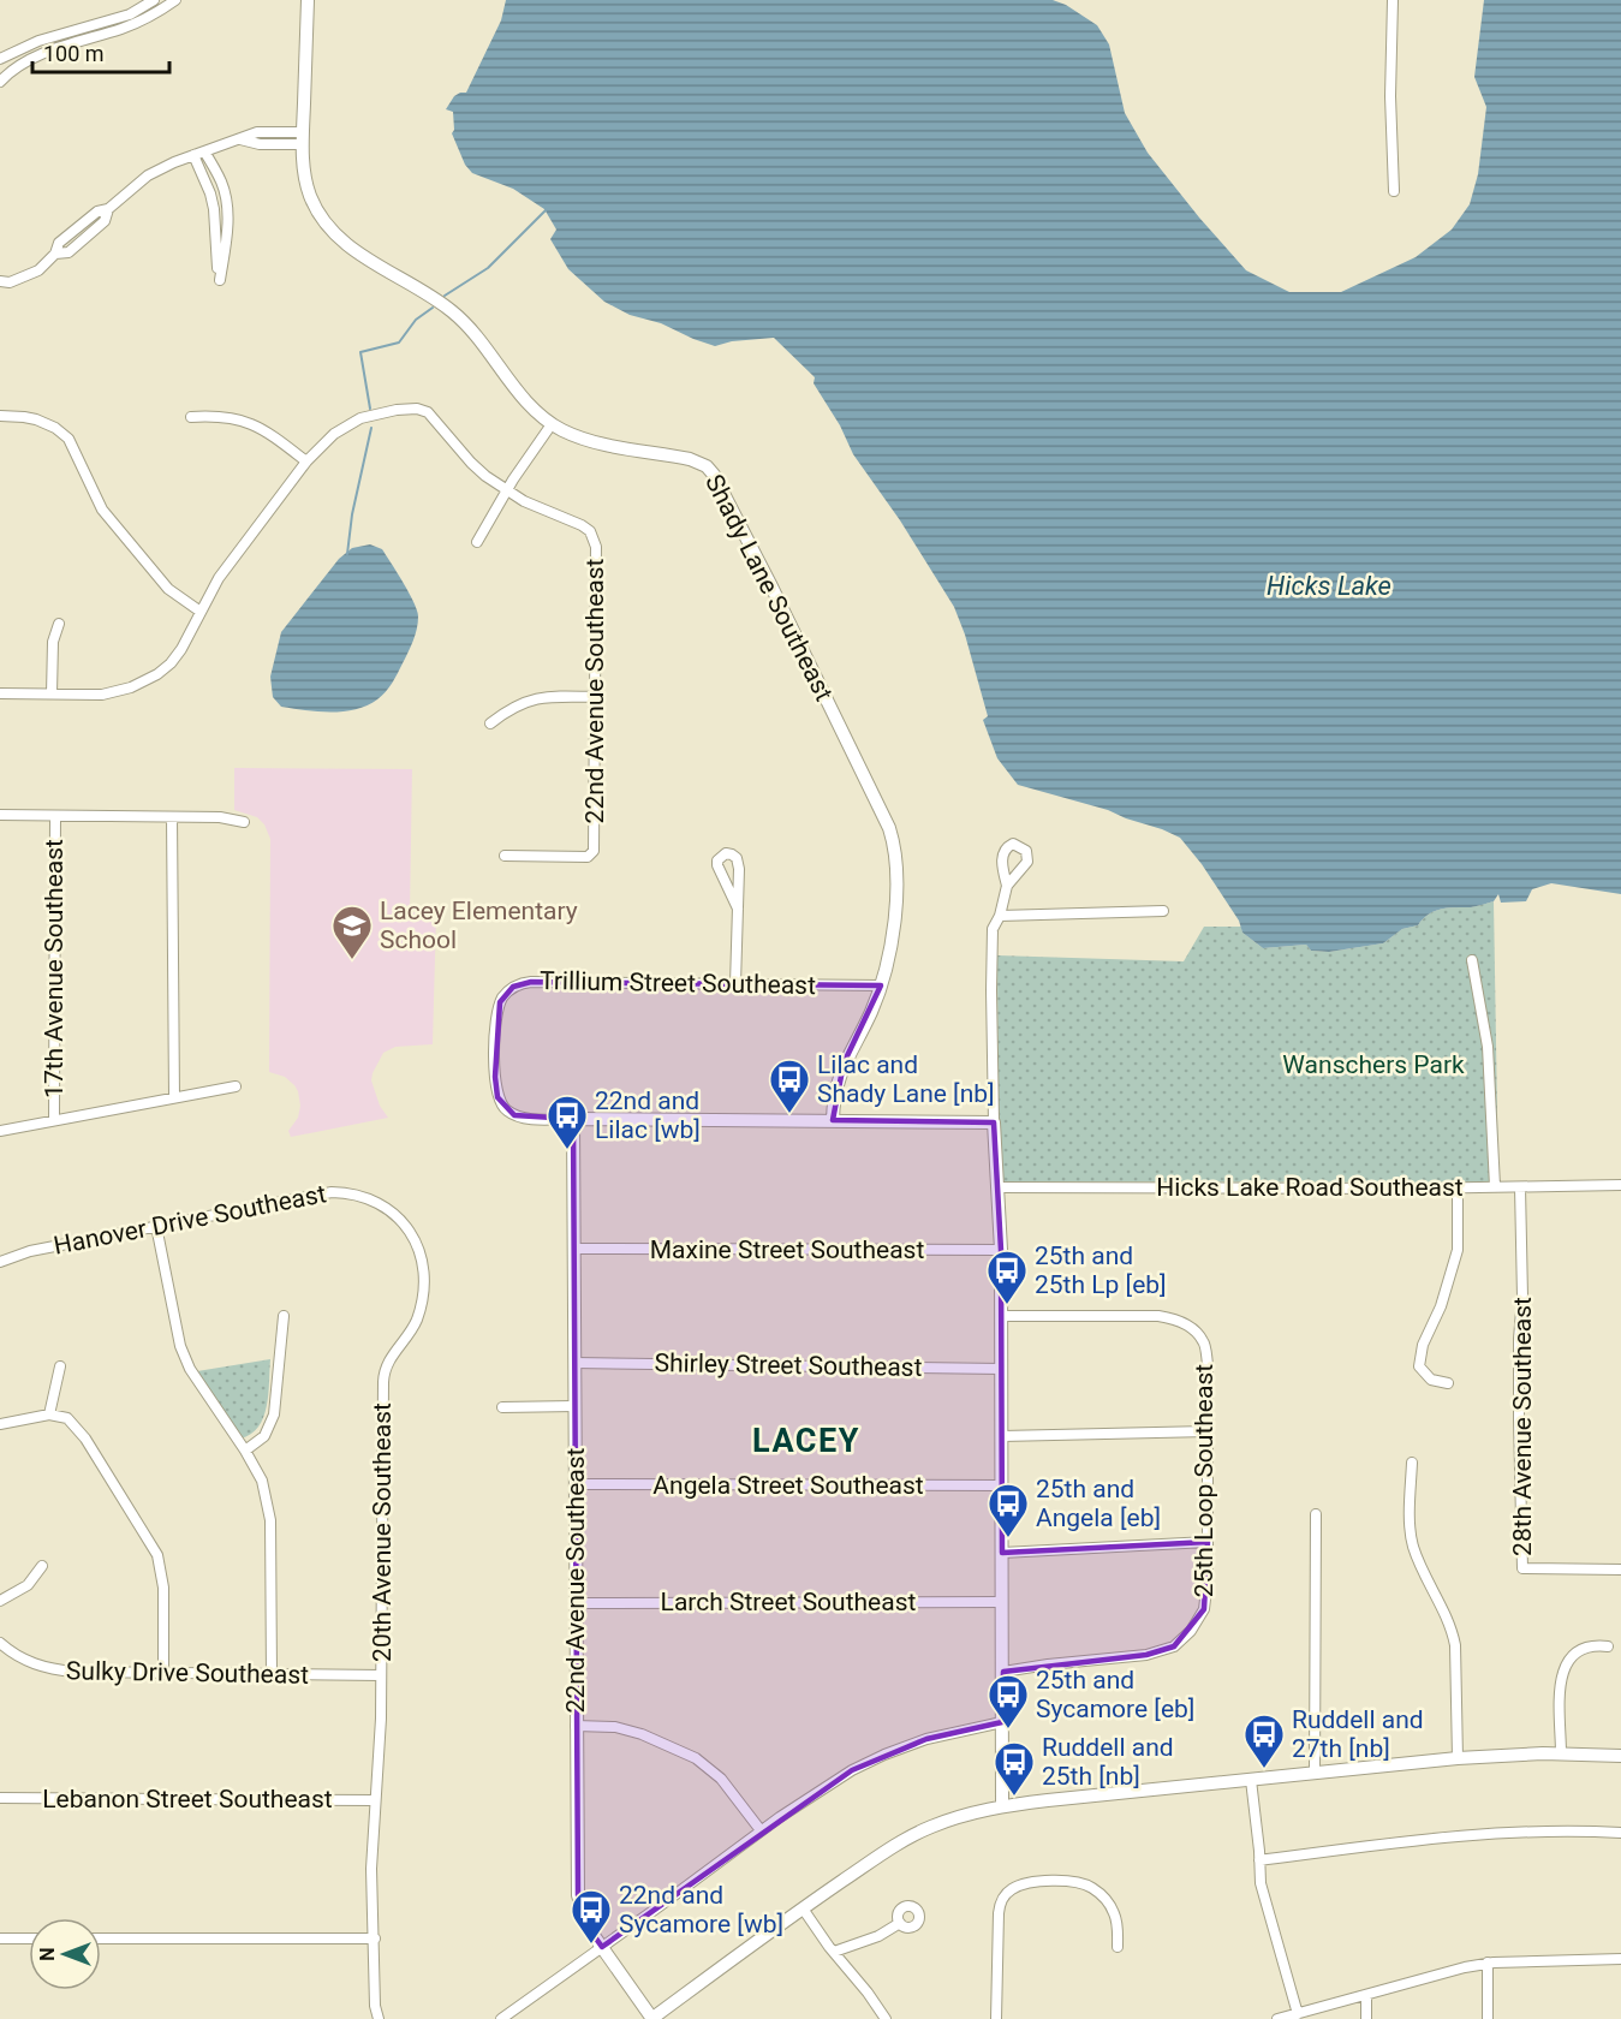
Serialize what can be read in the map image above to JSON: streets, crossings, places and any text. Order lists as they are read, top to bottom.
{
  "streets": {
    "street": [
      "Shady Lane Southeast",
      "22nd Avenue Southeast",
      "17th Avenue Southeast",
      "Trillium Street Southeast",
      "Hicks Lake Road Southeast",
      "Hanover Drive Southeast",
      "Maxine Street Southeast",
      "Shirley Street Southeast",
      "28th Avenue Southeast",
      "25th Loop Southeast",
      "Angela Street Southeast",
      "20th Avenue Southeast",
      "Larch Street Southeast",
      "Sulky Drive Southeast",
      "Lebanon Street Southeast"
    ]
  },
  "crossings": [
    ["Shady Lane Southeast", "Trillium Street Southeast"],
    ["22nd Avenue Southeast", "Trillium Street Southeast"],
    ["22nd Avenue Southeast", "Maxine Street Southeast"],
    ["22nd Avenue Southeast", "Shirley Street Southeast"],
    ["22nd Avenue Southeast", "Angela Street Southeast"],
    ["22nd Avenue Southeast", "Larch Street Southeast"],
    ["Hicks Lake Road Southeast", "28th Avenue Southeast"],
    ["Hanover Drive Southeast", "20th Avenue Southeast"],
    ["20th Avenue Southeast", "Sulky Drive Southeast"],
    ["20th Avenue Southeast", "Lebanon Street Southeast"]
  ],
  "districts": ["LACEY"],
  "water": ["Hicks Lake"],
  "parks": ["Wanschers Park"],
  "places": {
    "school or university": ["Lacey Elementary School"],
    "bus stop": [
      "Lilac and Shady Lane [nb]",
      "22nd and Lilac [wb]",
      "25th and 25th Lp [eb]",
      "25th and Angela [eb]",
      "25th and Sycamore [eb]",
      "Ruddell and 27th [nb]",
      "Ruddell and 25th [nb]",
      "22nd and Sycamore [wb]"
    ]
  },
  "scale_bar": "100 m",
  "north": "left"
}
